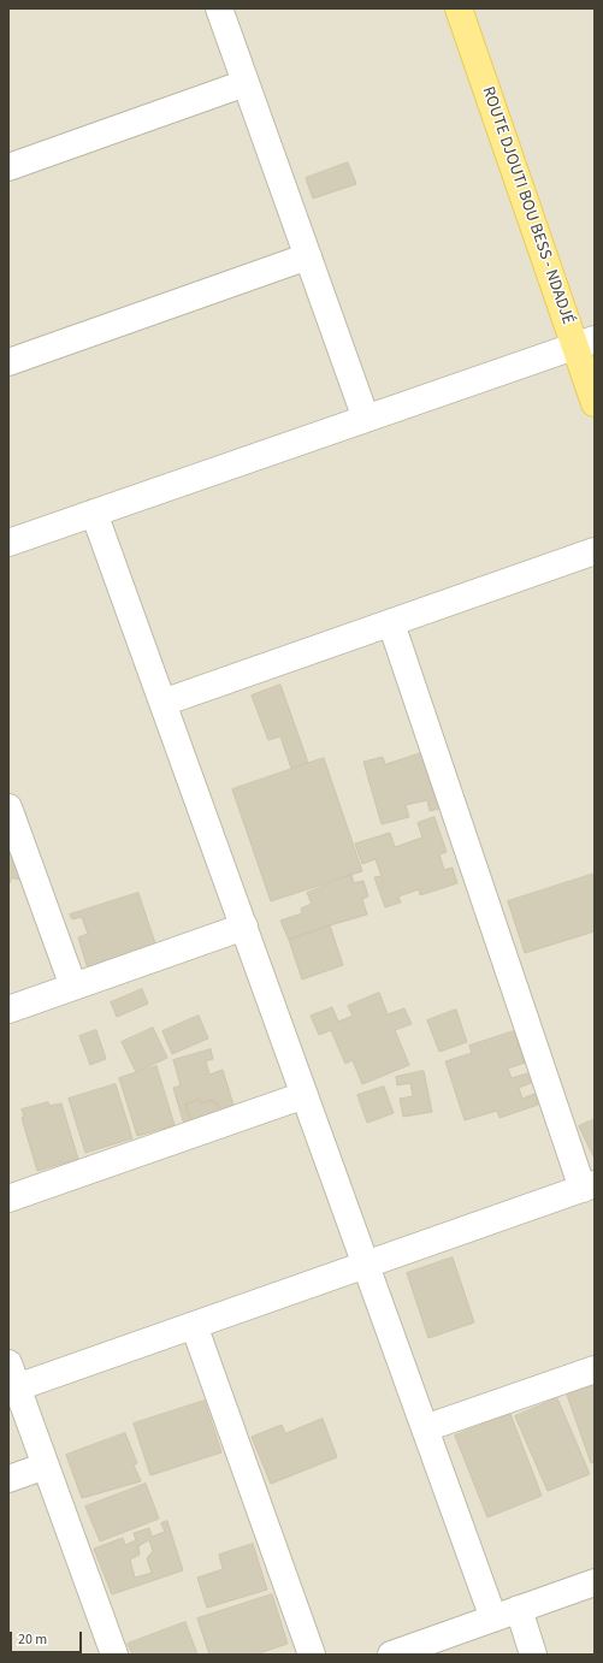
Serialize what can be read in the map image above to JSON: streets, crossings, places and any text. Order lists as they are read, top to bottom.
{
  "streets": {
    "main road": ["ROUTE DJOUTI BOU BESS - NDADJÉ"]
  },
  "scale_bar": "20 m"
}
